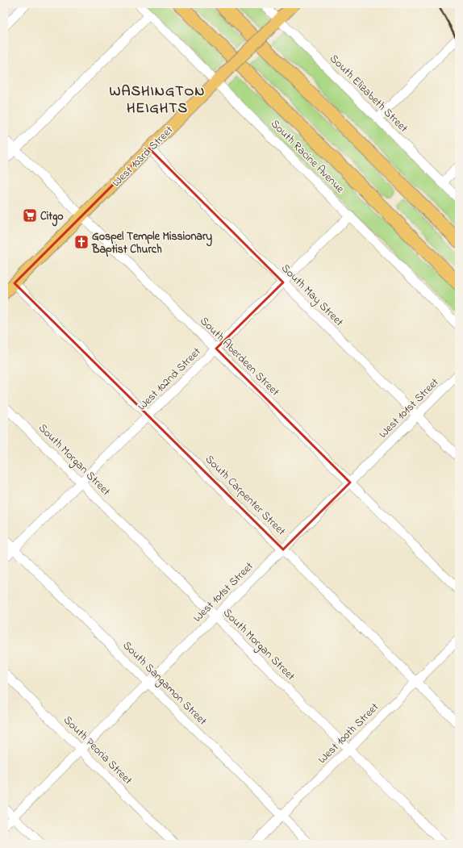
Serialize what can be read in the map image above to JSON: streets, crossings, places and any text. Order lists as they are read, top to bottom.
{
  "streets": {
    "main road": ["West 103rd Street"],
    "street": [
      "South Elizabeth Street",
      "South Racine Avenue",
      "South May Street",
      "South Aberdeen Street",
      "West 102nd Street",
      "West 101st Street",
      "South Morgan Street",
      "South Carpenter Street",
      "South Sangamon Street",
      "West 100th Street",
      "South Peoria Street"
    ]
  },
  "crossings": [
    ["South Elizabeth Street", "West 103rd Street"],
    ["West 103rd Street", "South Racine Avenue"],
    ["West 103rd Street", "South May Street"],
    ["West 103rd Street", "South Aberdeen Street"],
    ["West 103rd Street", "South Carpenter Street"],
    ["South Racine Avenue", "West 102nd Street"],
    ["South May Street", "West 102nd Street"],
    ["South May Street", "West 101st Street"],
    ["South Aberdeen Street", "West 102nd Street"],
    ["South Aberdeen Street", "West 101st Street"],
    ["West 102nd Street", "South Morgan Street"],
    ["West 102nd Street", "South Carpenter Street"],
    ["West 102nd Street", "South Sangamon Street"],
    ["West 101st Street", "South Morgan Street"],
    ["West 101st Street", "South Carpenter Street"],
    ["West 101st Street", "South Sangamon Street"],
    ["West 101st Street", "South Peoria Street"],
    ["South Morgan Street", "West 100th Street"],
    ["South Carpenter Street", "West 100th Street"],
    ["South Sangamon Street", "West 100th Street"]
  ],
  "districts": ["WASHINGTON HEIGHTS"],
  "places": {
    "supermarket": ["Citgo"],
    "church": ["Gospel Temple Missionary Baptist Church"]
  }
}
